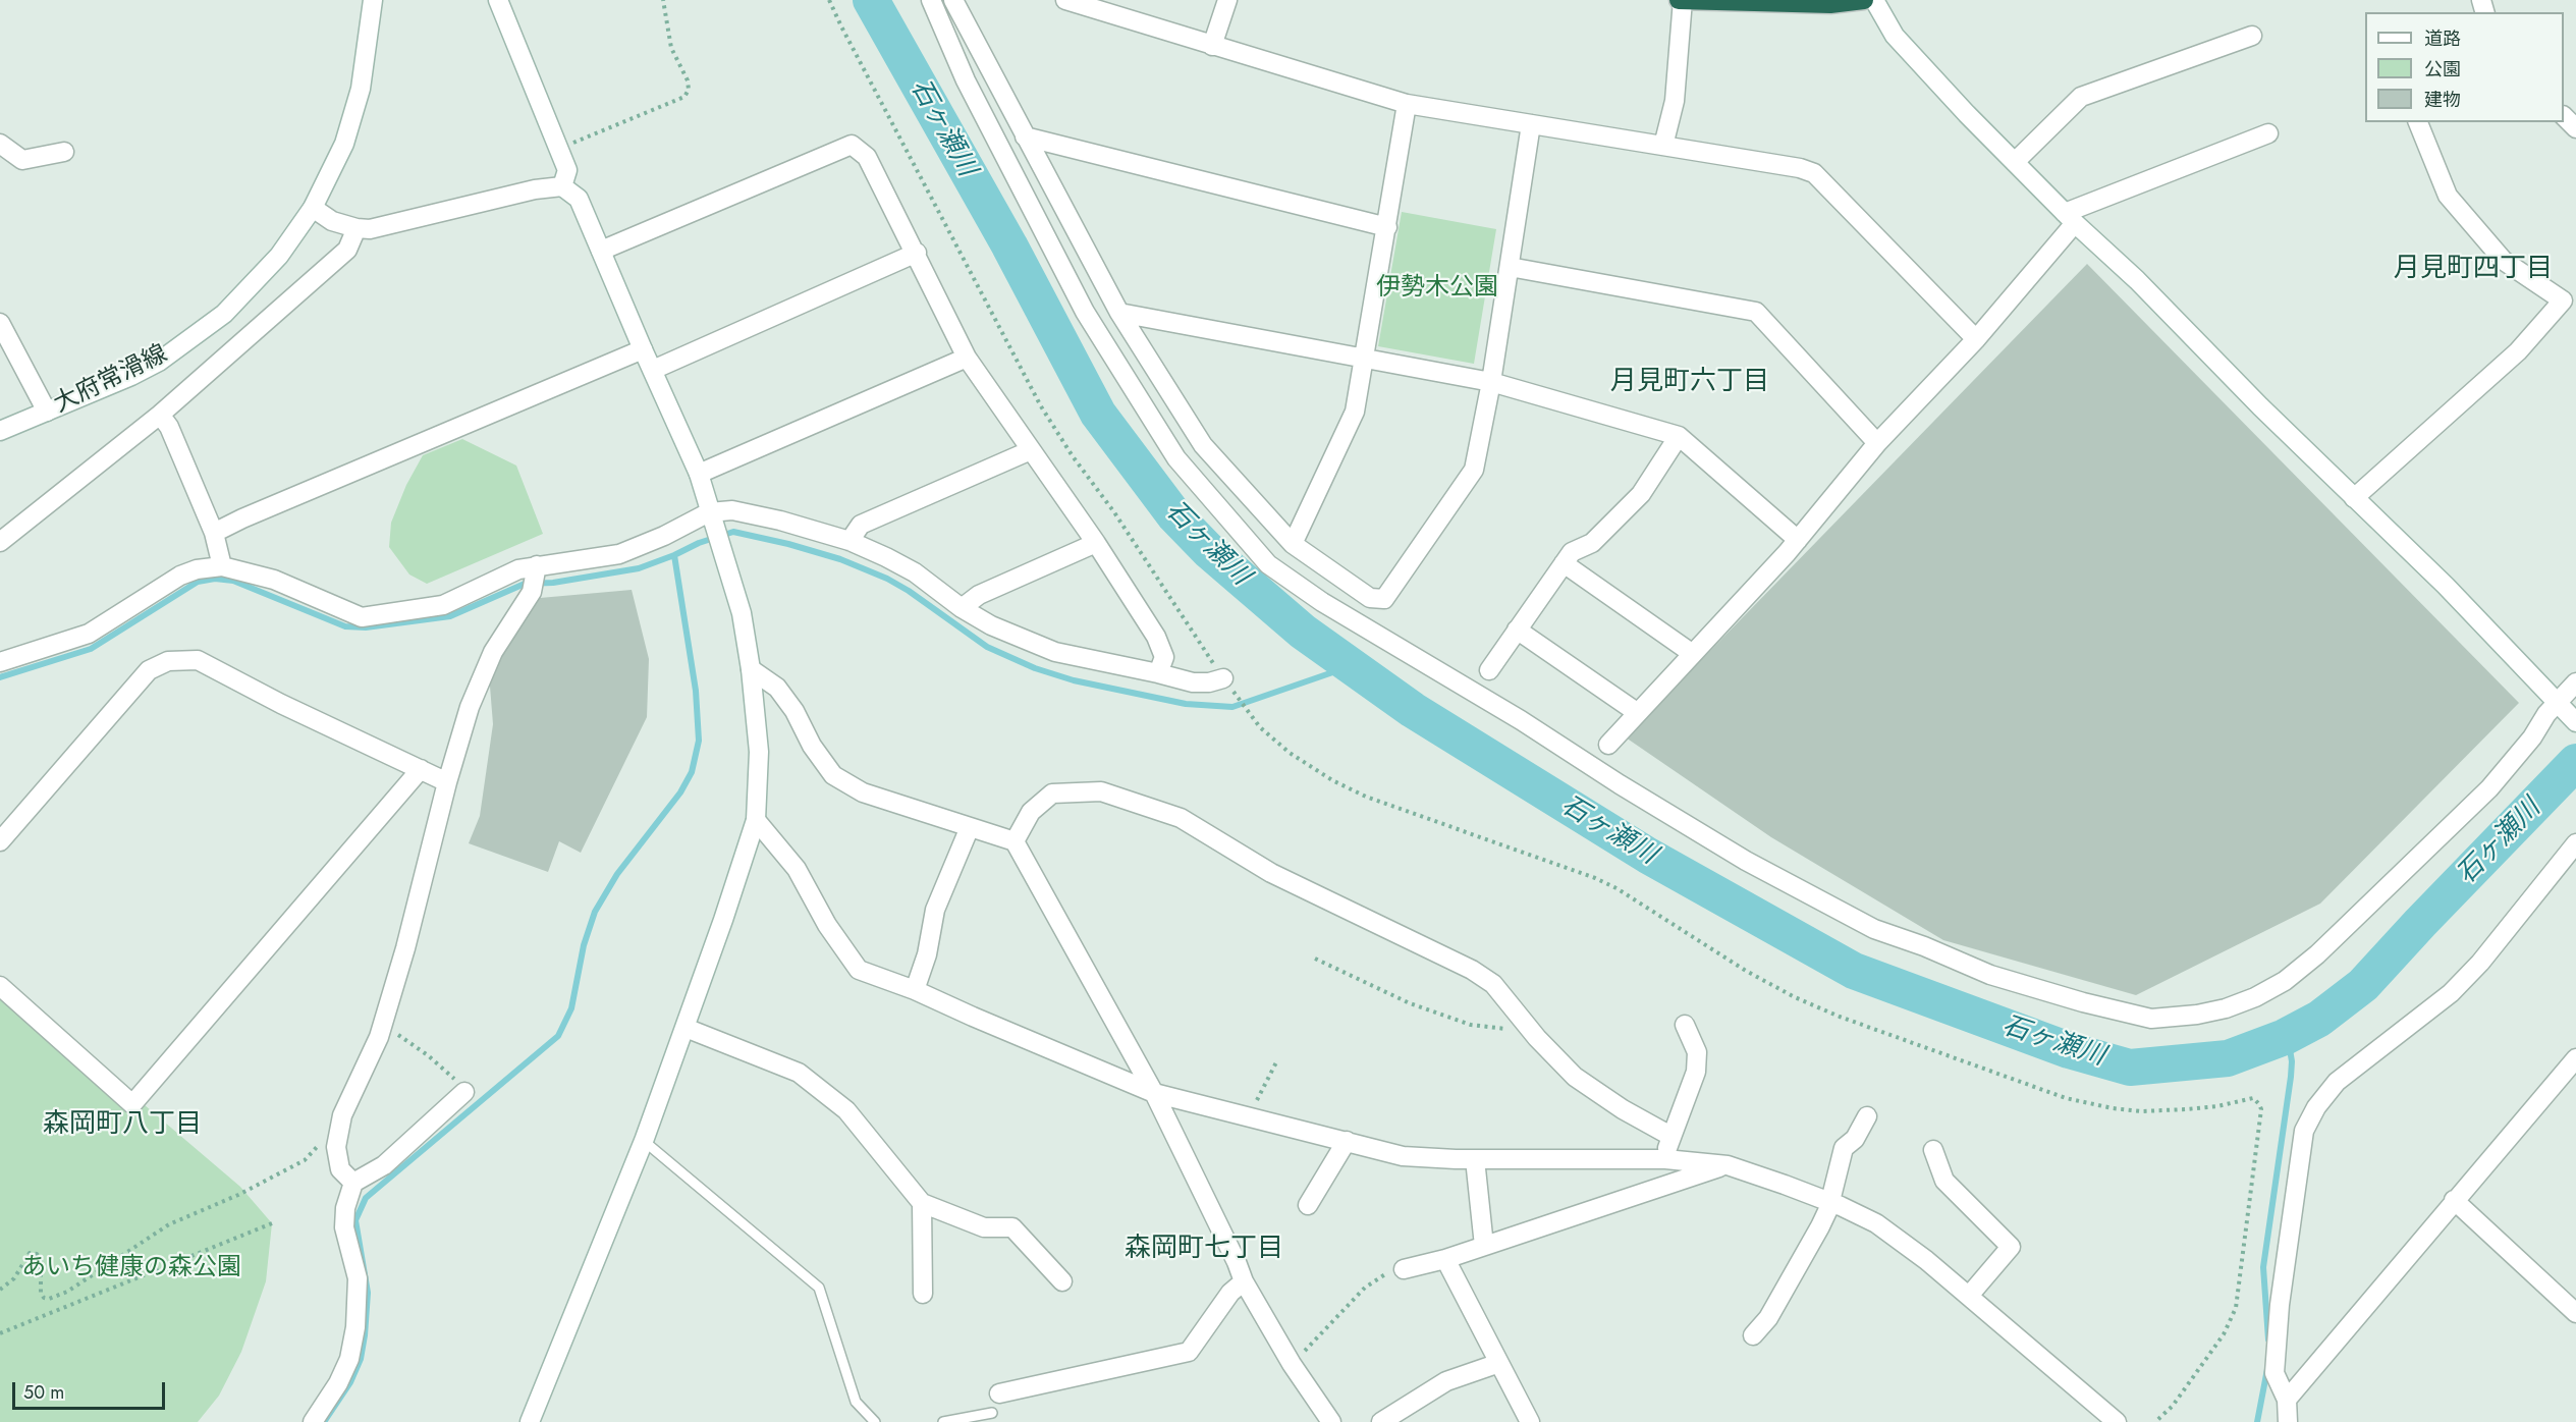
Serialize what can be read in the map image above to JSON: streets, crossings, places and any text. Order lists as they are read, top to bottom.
{
  "streets": {
    "street": ["大府常滑線"]
  },
  "districts": [
    "月見町四丁目",
    "月見町六丁目",
    "森岡町八丁目",
    "森岡町七丁目"
  ],
  "water": ["石ヶ瀬川"],
  "parks": ["伊勢木公園", "あいち健康の森公園"],
  "legend": ["道路", "公園", "建物"],
  "scale_bar": "50 m"
}
